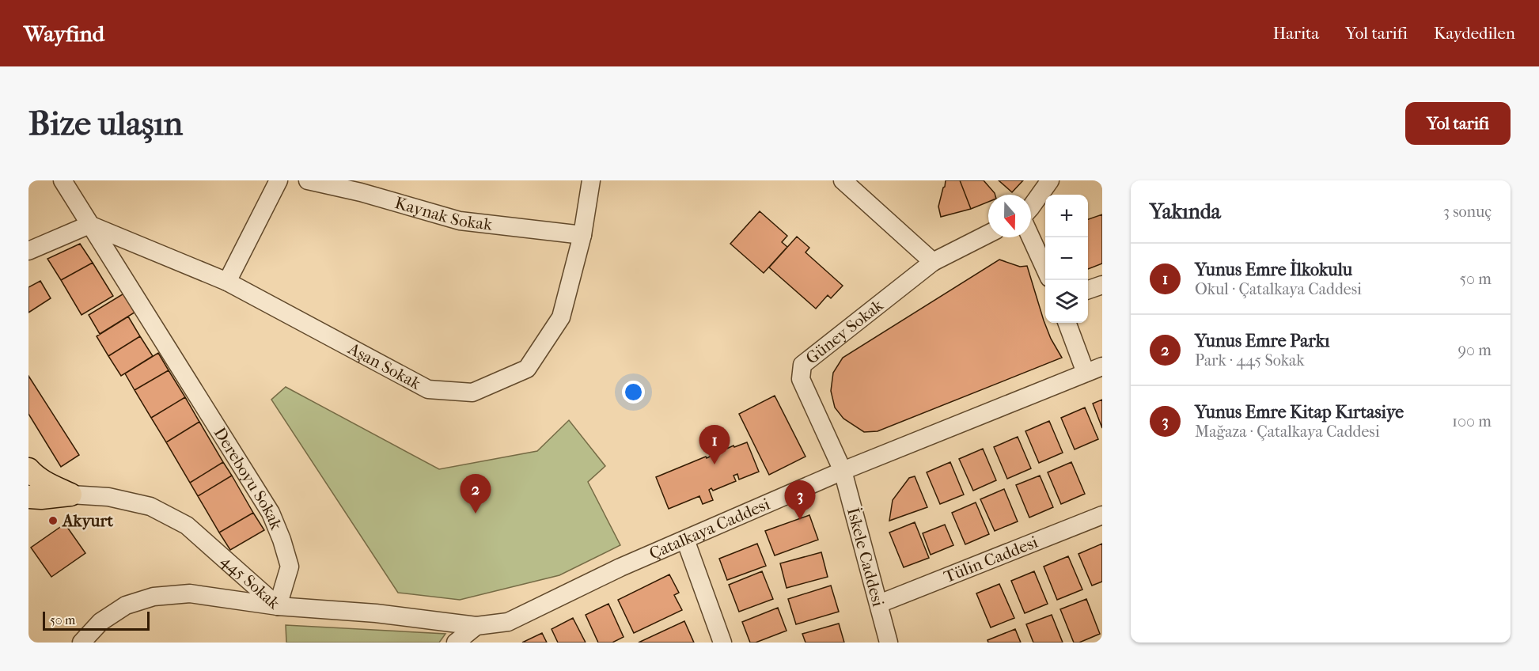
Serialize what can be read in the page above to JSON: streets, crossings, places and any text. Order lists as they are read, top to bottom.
{
  "streets": {
    "main road": ["445 Sokak"],
    "street": [
      "Kaynak Sokak",
      "Güney Sokak",
      "Aşan Sokak",
      "Dereboyu Sokak",
      "Çatalkaya Caddesi",
      "İskele Caddesi",
      "Tülin Caddesi"
    ]
  },
  "crossings": [
    ["Kaynak Sokak", "Aşan Sokak"],
    ["Güney Sokak", "Çatalkaya Caddesi"],
    ["Güney Sokak", "İskele Caddesi"],
    ["Aşan Sokak", "Dereboyu Sokak"],
    ["Dereboyu Sokak", "445 Sokak"],
    ["Çatalkaya Caddesi", "İskele Caddesi"],
    ["Çatalkaya Caddesi", "445 Sokak"],
    ["İskele Caddesi", "Tülin Caddesi"]
  ],
  "places": ["Akyurt"],
  "scale_bar": "50 m",
  "north": "bottom",
  "page": {
    "header": "Wayfind",
    "nav": ["Harita", "Yol tarifi", "Kaydedilen"],
    "buttons": "Yol tarifi",
    "title": "Bize ulaşın",
    "heading": ["Yakında", "3 sonuç"],
    "map_buttons": ["+", "−"],
    "list": [
      {
        "mark": "1",
        "name": "Yunus Emre İlkokulu",
        "note": "Okul · Çatalkaya Caddesi",
        "value": "50 m"
      },
      {
        "mark": "2",
        "name": "Yunus Emre Parkı",
        "note": "Park · 445 Sokak",
        "value": "90 m"
      },
      {
        "mark": "3",
        "name": "Yunus Emre Kitap Kırtasiye",
        "note": "Mağaza · Çatalkaya Caddesi",
        "value": "100 m"
      }
    ],
    "pins": ["1", "2", "3"],
    "scale": "50 m"
  }
}
